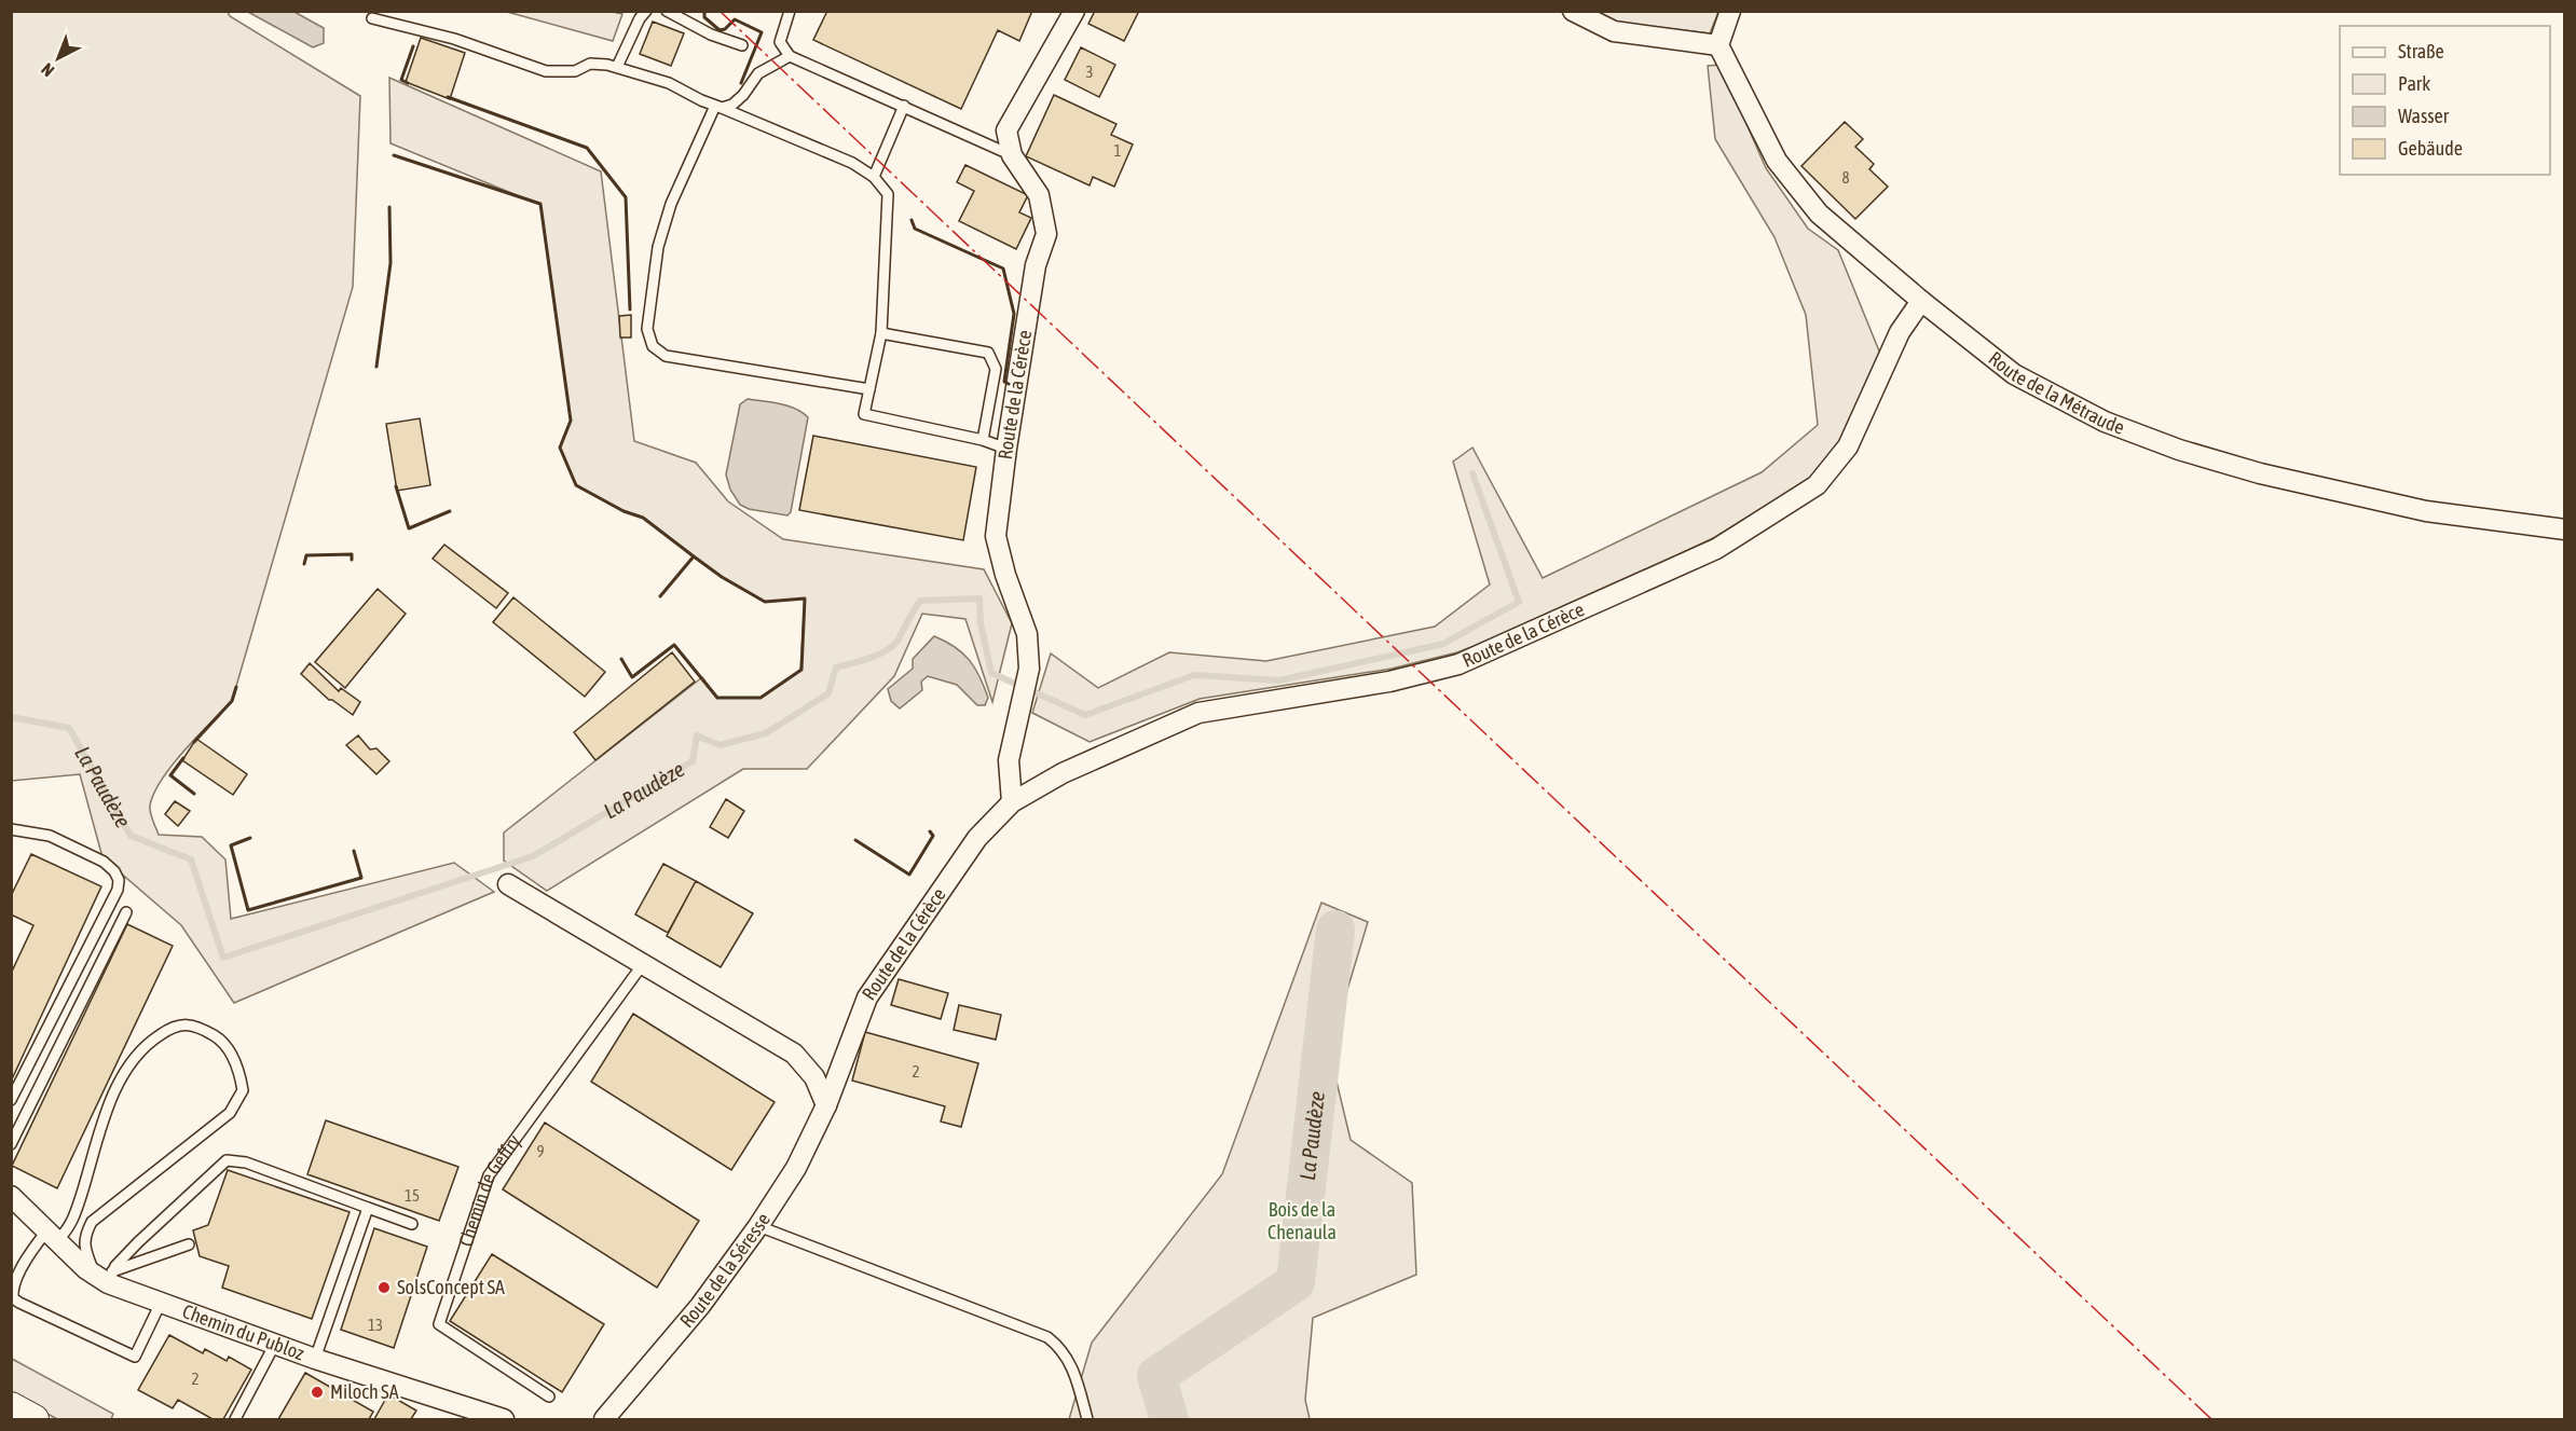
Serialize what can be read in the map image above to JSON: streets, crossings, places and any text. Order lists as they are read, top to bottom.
{
  "streets": {
    "street": [
      "Route de la Métraude",
      "Route de la Cérèce",
      "Route de la Séresse",
      "Chemin du Publoz"
    ],
    "lane": ["Chemin de Geffry"]
  },
  "crossings": [
    ["Route de la Métraude", "Route de la Cérèce"],
    ["Route de la Cérèce", "Route de la Séresse"]
  ],
  "water": ["La Paudèze"],
  "parks": ["Bois de la Chenaula"],
  "places": ["SolsConcept SA", "Miloch SA"],
  "house_numbers": [
    "3",
    "1",
    "8",
    "2",
    "9",
    "15",
    "13",
    "2"
  ],
  "legend": [
    "Straße",
    "Park",
    "Wasser",
    "Gebäude"
  ],
  "north": "bottom left"
}
